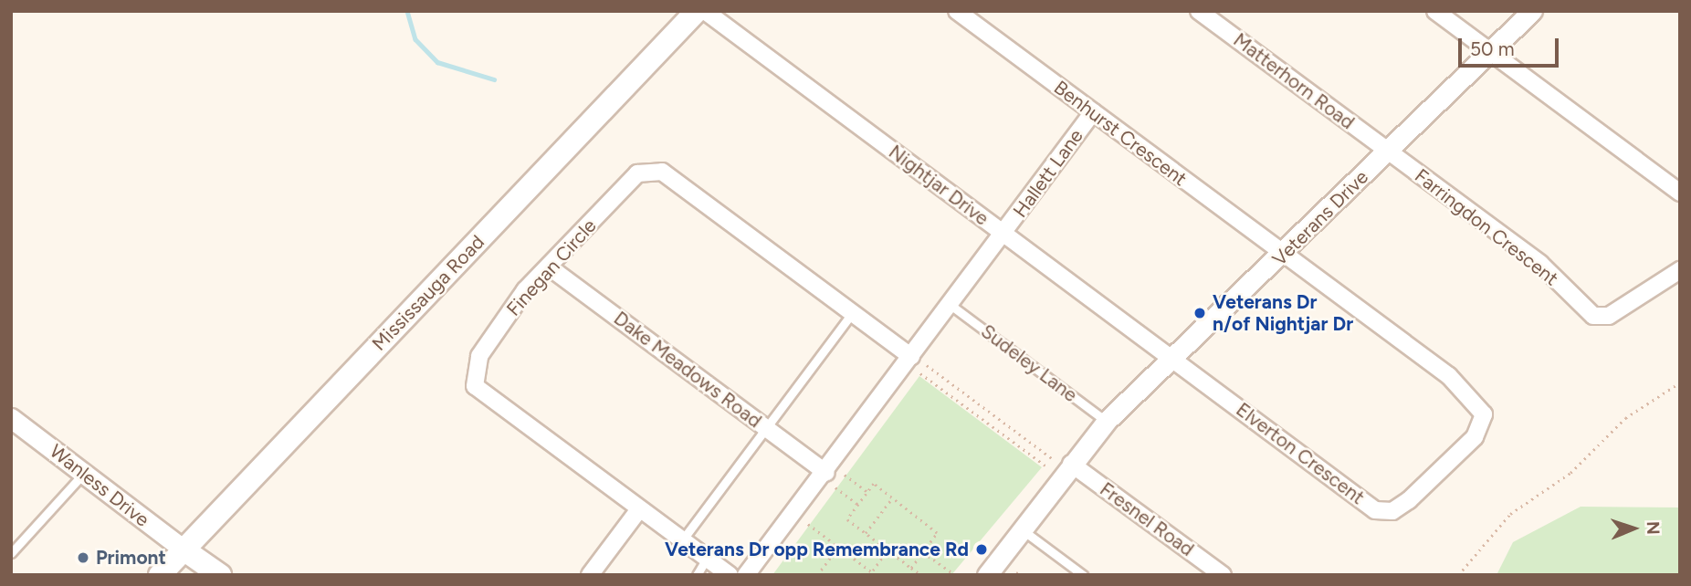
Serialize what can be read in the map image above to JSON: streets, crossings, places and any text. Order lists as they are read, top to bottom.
{
  "streets": {
    "main road": ["Mississauga Road", "Wanless Drive"],
    "street": [
      "Matterhorn Road",
      "Benhurst Crescent",
      "Hallett Lane",
      "Nightjar Drive",
      "Veterans Drive",
      "Farringdon Crescent",
      "Finegan Circle",
      "Dake Meadows Road",
      "Elverton Crescent",
      "Fresnel Road"
    ],
    "lane": ["Sudeley Lane"]
  },
  "crossings": [
    ["Matterhorn Road", "Veterans Drive"],
    ["Matterhorn Road", "Farringdon Crescent"],
    ["Benhurst Crescent", "Hallett Lane"],
    ["Benhurst Crescent", "Veterans Drive"],
    ["Benhurst Crescent", "Elverton Crescent"],
    ["Hallett Lane", "Nightjar Drive"],
    ["Nightjar Drive", "Veterans Drive"],
    ["Nightjar Drive", "Elverton Crescent"],
    ["Veterans Drive", "Farringdon Crescent"],
    ["Veterans Drive", "Sudeley Lane"],
    ["Veterans Drive", "Elverton Crescent"],
    ["Veterans Drive", "Fresnel Road"],
    ["Finegan Circle", "Dake Meadows Road"],
    ["Mississauga Road", "Wanless Drive"]
  ],
  "places": ["Veterans Dr n/of Nightjar Dr", "Veterans Dr opp Remembrance Rd", "Primont"],
  "scale_bar": "50 m",
  "north": "right"
}
